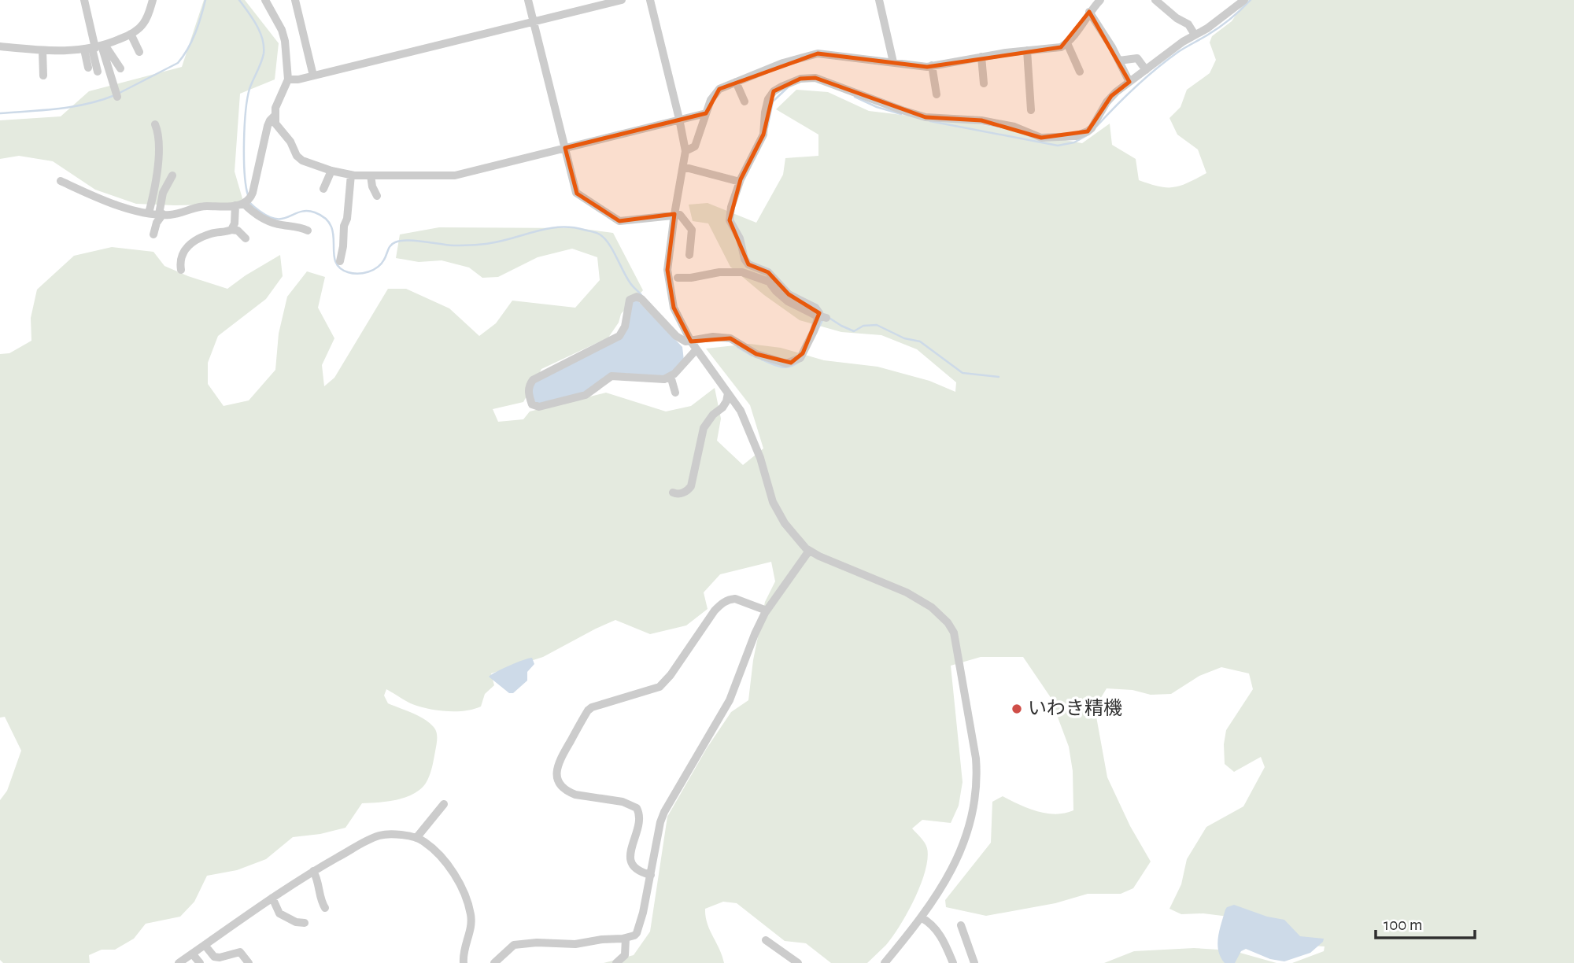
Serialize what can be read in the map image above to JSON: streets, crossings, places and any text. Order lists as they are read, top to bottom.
{
  "places": ["いわき精機"],
  "scale_bar": "100 m"
}
